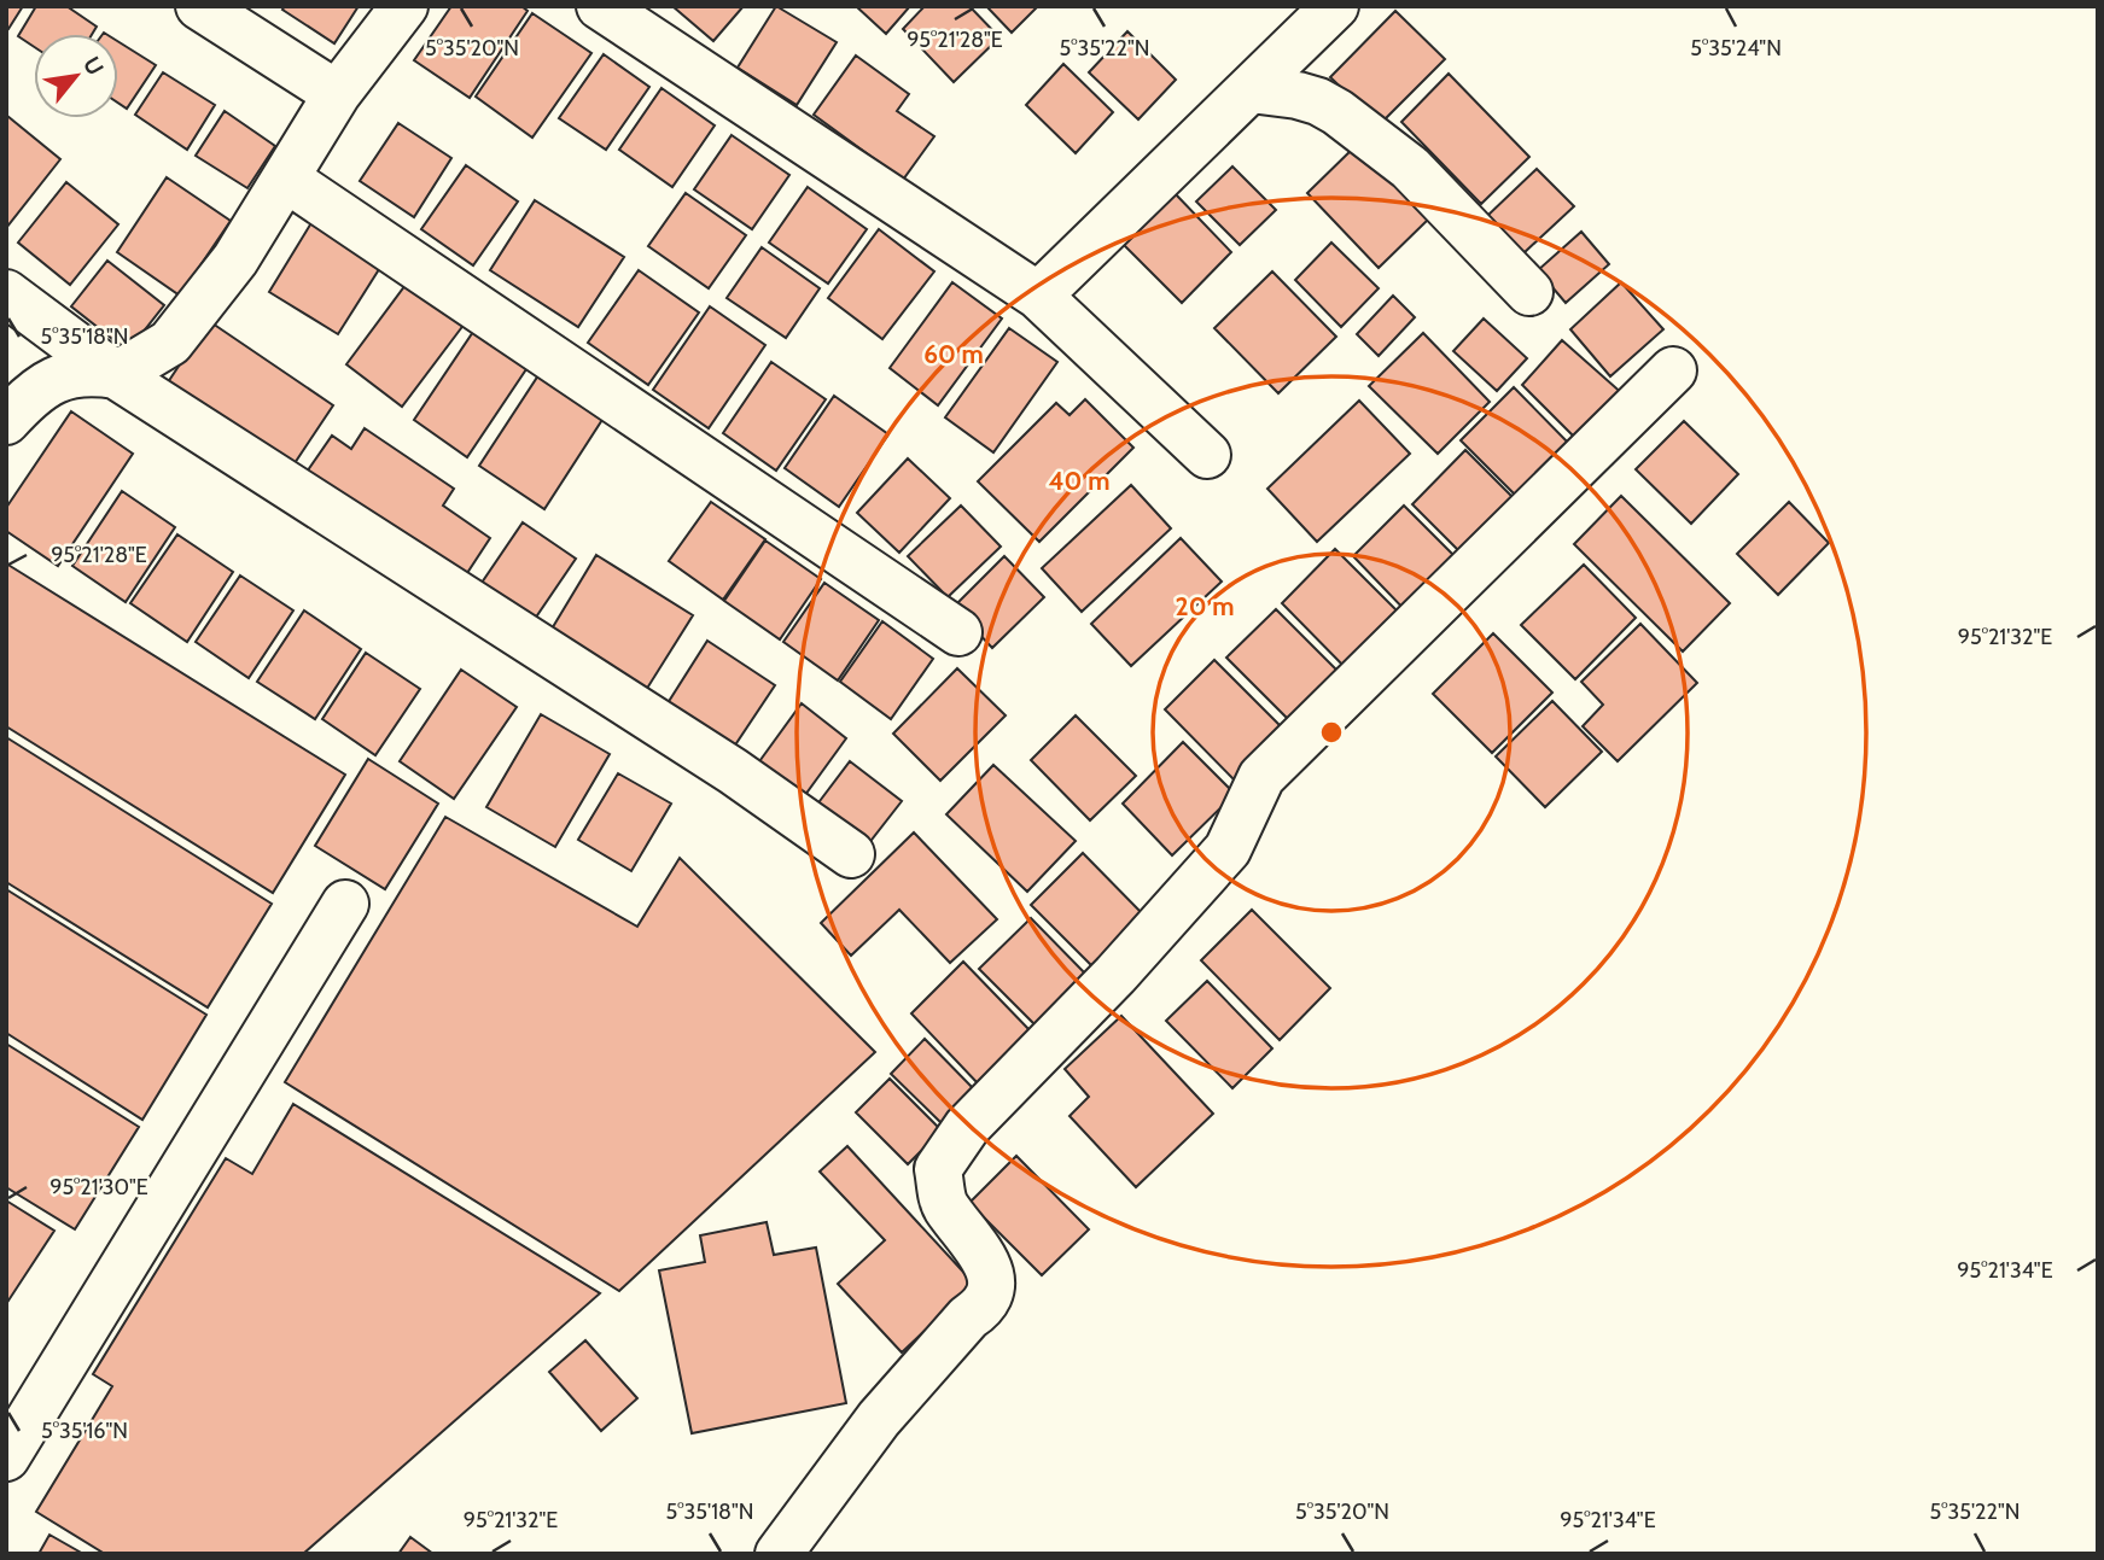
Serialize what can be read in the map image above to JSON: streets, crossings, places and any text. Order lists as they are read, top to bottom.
{
  "north": "top right",
  "coordinates": [
    "95°21'28\"E",
    "5°35'20\"N",
    "5°35'22\"N",
    "5°35'24\"N",
    "5°35'18\"N",
    "95°21'32\"E",
    "95°21'30\"E",
    "95°21'34\"E",
    "5°35'16\"N"
  ],
  "rings": ["60 m", "40 m", "20 m"]
}
